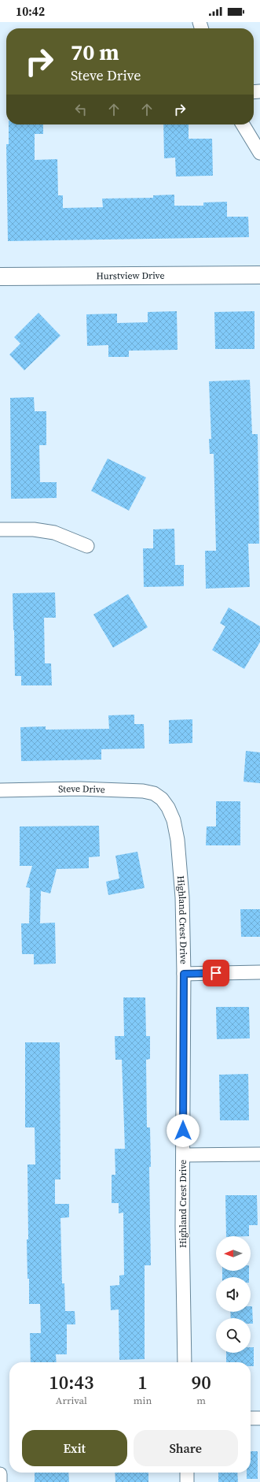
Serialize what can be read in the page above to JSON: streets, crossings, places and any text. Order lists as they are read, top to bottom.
{
  "streets": {
    "street": ["Hurstview Drive", "Steve Drive", "Highland Crest Drive"]
  },
  "crossings": [
    ["Steve Drive", "Highland Crest Drive"]
  ],
  "north": "left",
  "page": {
    "status": "10:42",
    "turn": ["70 m", "Steve Drive"],
    "eta": [
      "10:43",
      "Arrival",
      "1",
      "min",
      "90",
      "m"
    ],
    "buttons": ["Exit", "Share"]
  }
}
